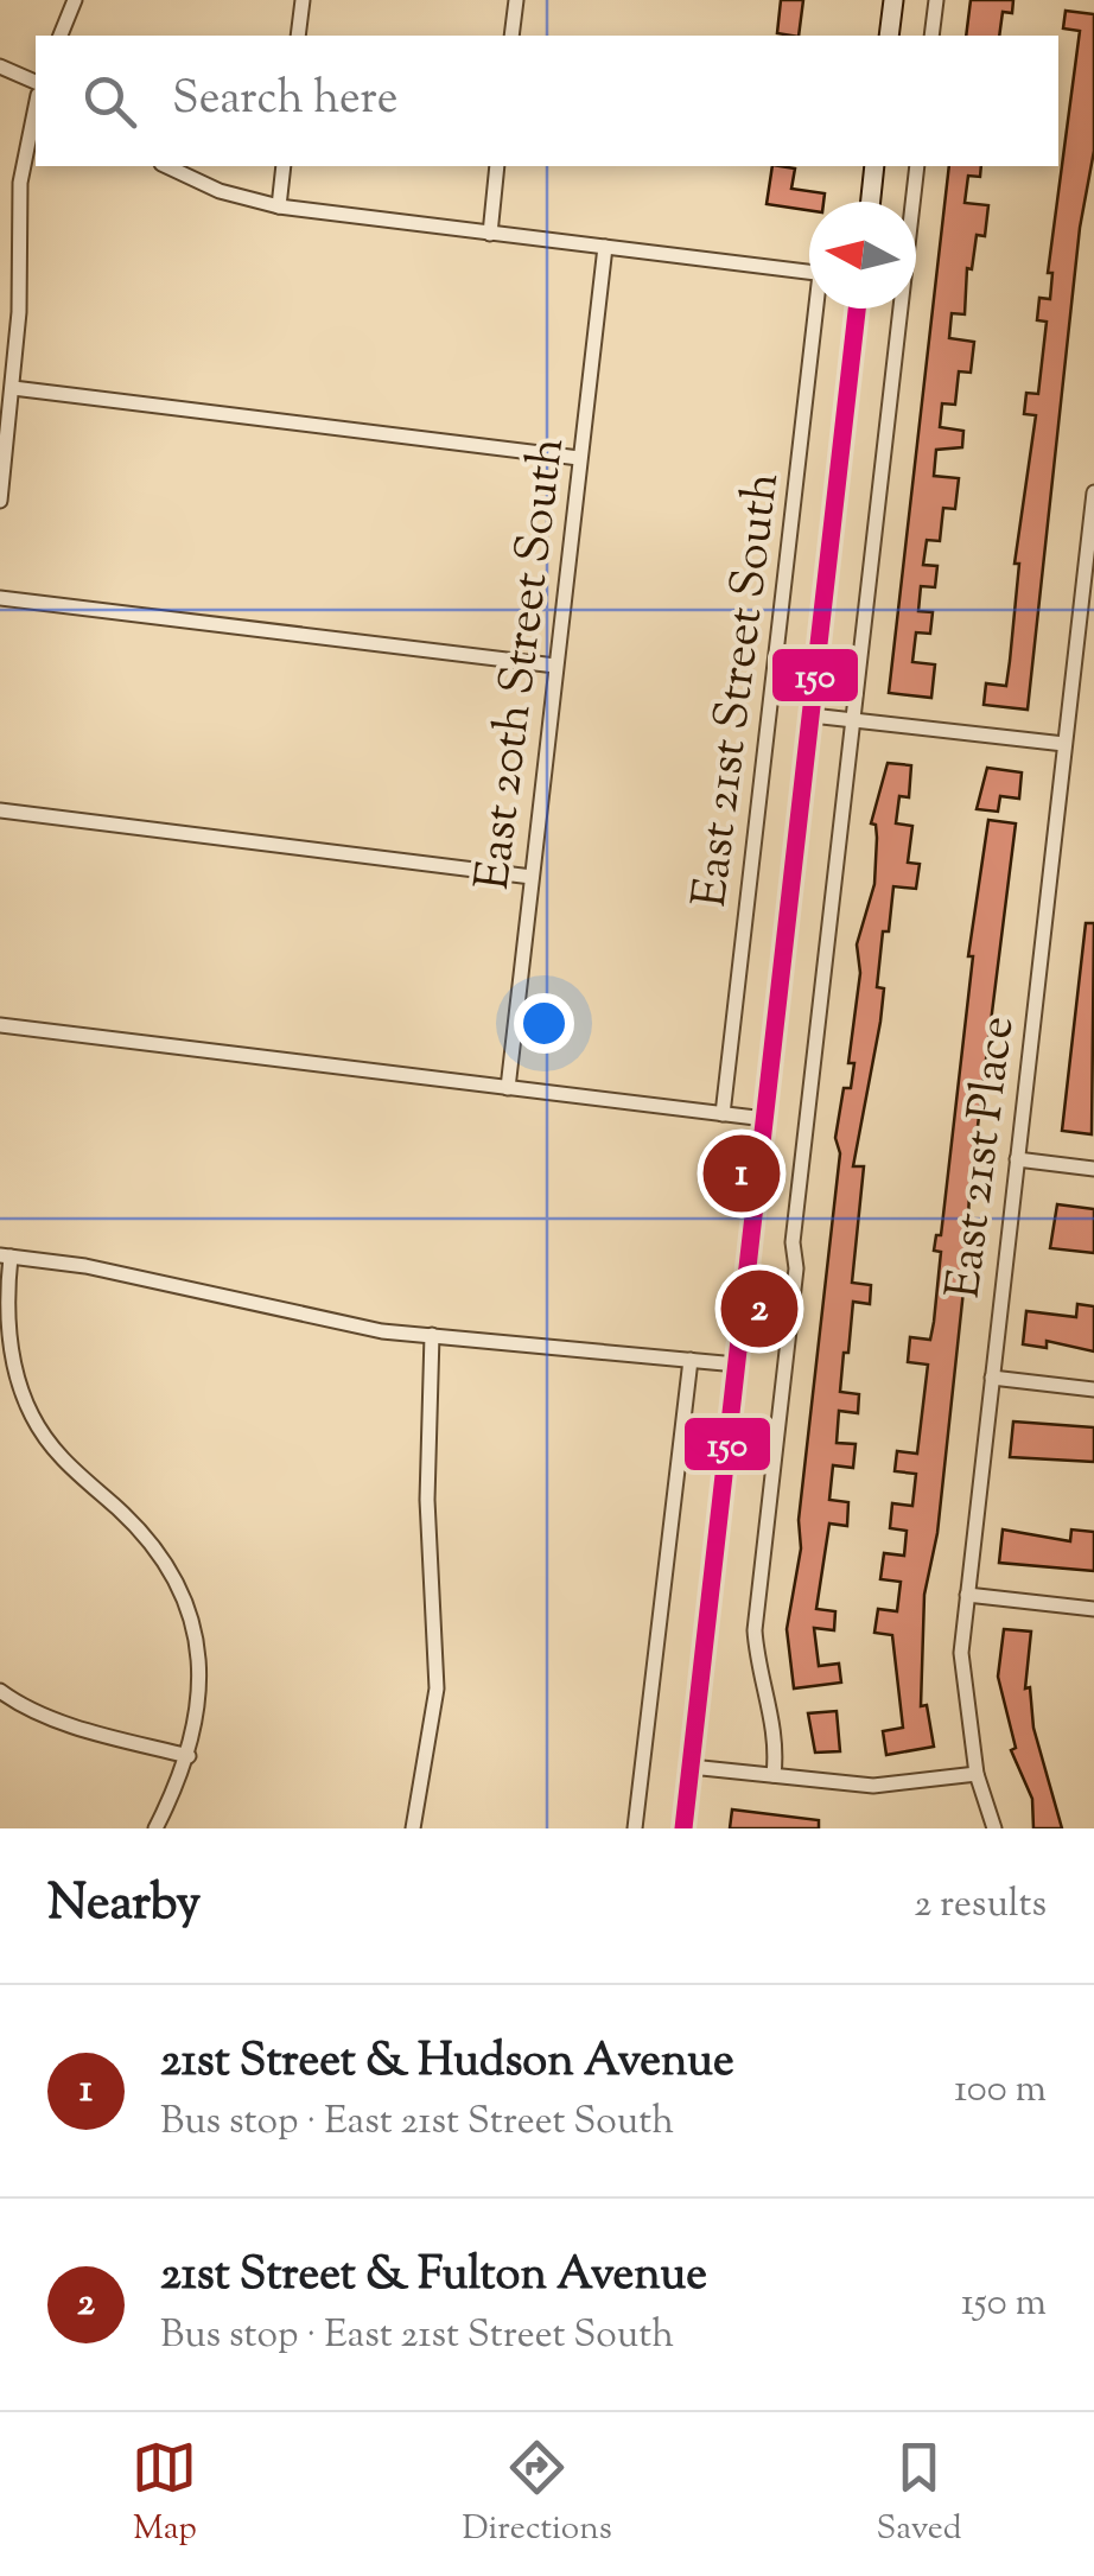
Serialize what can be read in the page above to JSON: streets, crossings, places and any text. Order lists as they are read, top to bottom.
{
  "streets": {
    "main road": ["East 21st Street South"],
    "street": ["East 20th Street South", "East 21st Place"]
  },
  "lines": ["transit line 150"],
  "north": "left",
  "page": {
    "search": "Search here",
    "pins": ["1", "2"],
    "heading": ["Nearby", "2 results"],
    "list": [
      {
        "mark": "1",
        "name": "21st Street & Hudson Avenue",
        "note": "Bus stop · East 21st Street South",
        "value": "100 m"
      },
      {
        "mark": "2",
        "name": "21st Street & Fulton Avenue",
        "note": "Bus stop · East 21st Street South",
        "value": "150 m"
      }
    ],
    "nav": ["Map", "Directions", "Saved"]
  }
}
